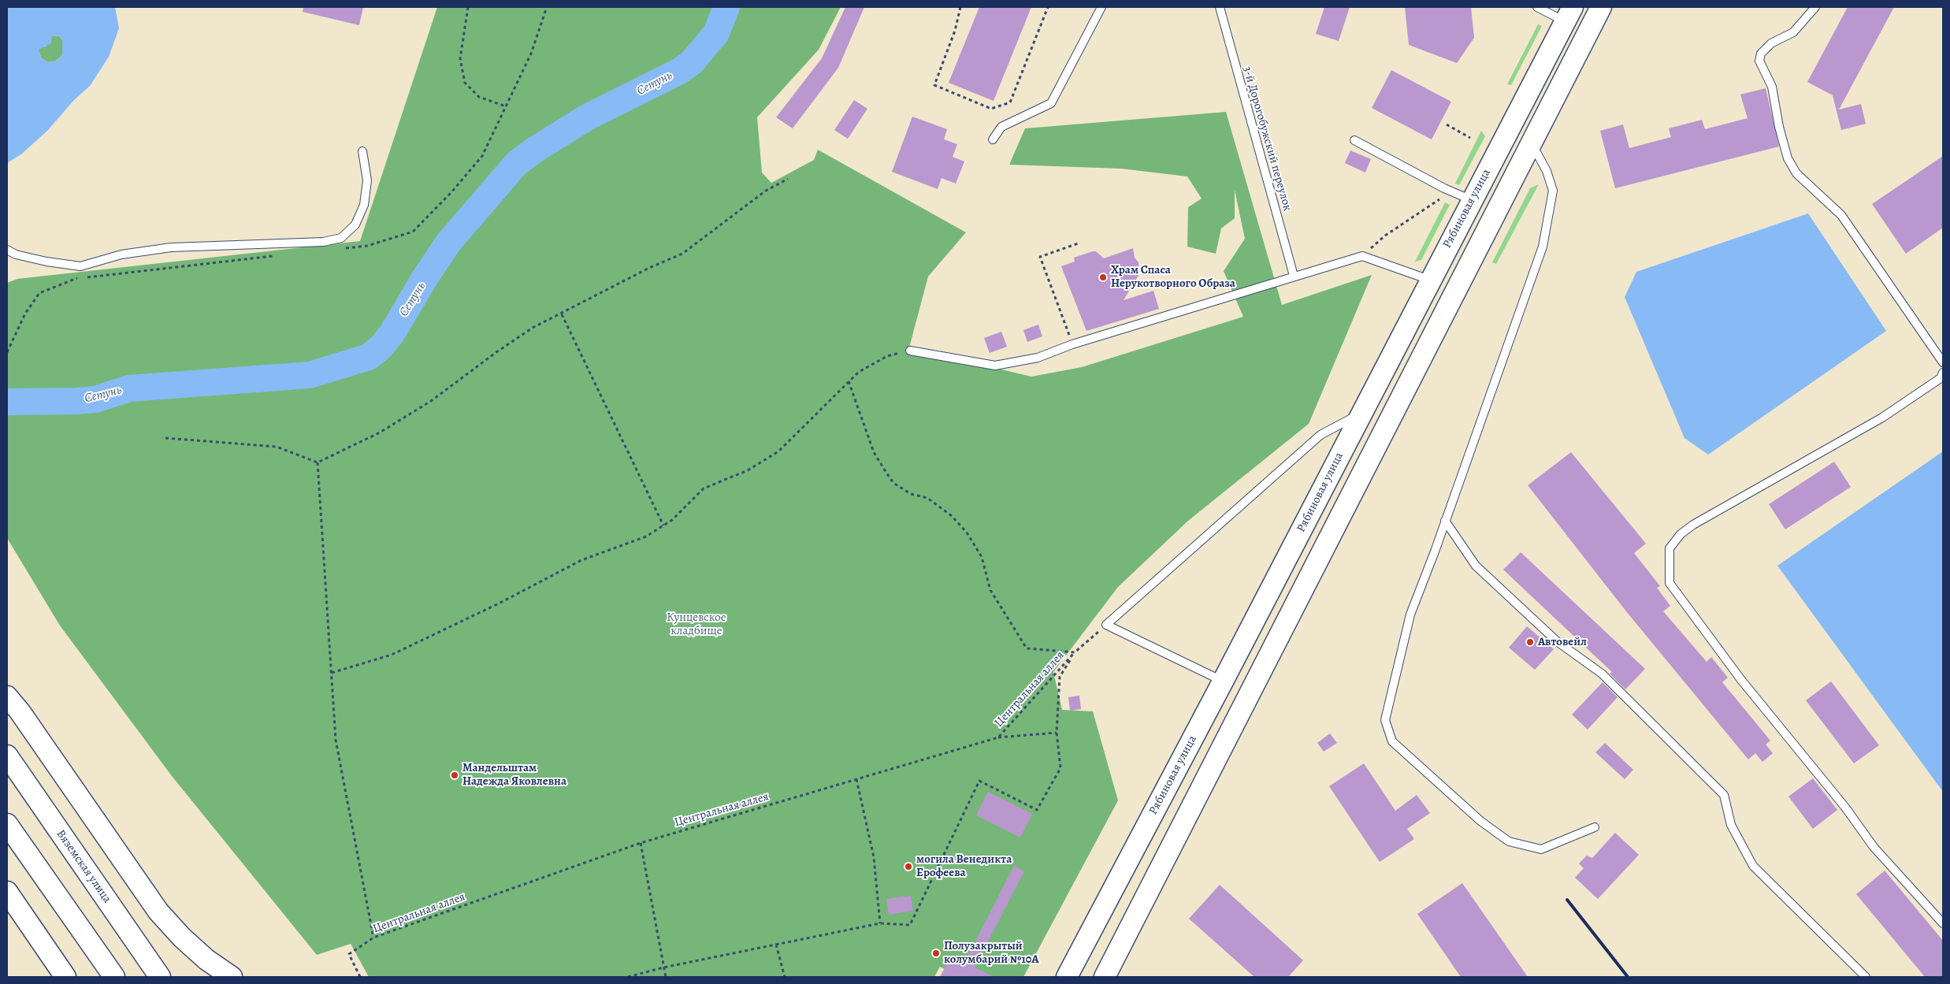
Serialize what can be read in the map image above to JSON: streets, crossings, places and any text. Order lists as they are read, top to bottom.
{
  "streets": {
    "main road": ["Рябиновая улица", "Вяземская улица"],
    "lane": ["3-й Дорогобужский переулок"],
    "path": ["Центральная аллея"]
  },
  "water": ["Сетунь"],
  "parks": ["Кунцевское кладбище"],
  "places": [
    "Храм Спаса Нерукотворного Образа",
    "Автовейл",
    "Мандельштам Надежда Яковлевна",
    "могила Венедикта Ерофеева",
    "Полузакрытый колумбарий №10А"
  ]
}
